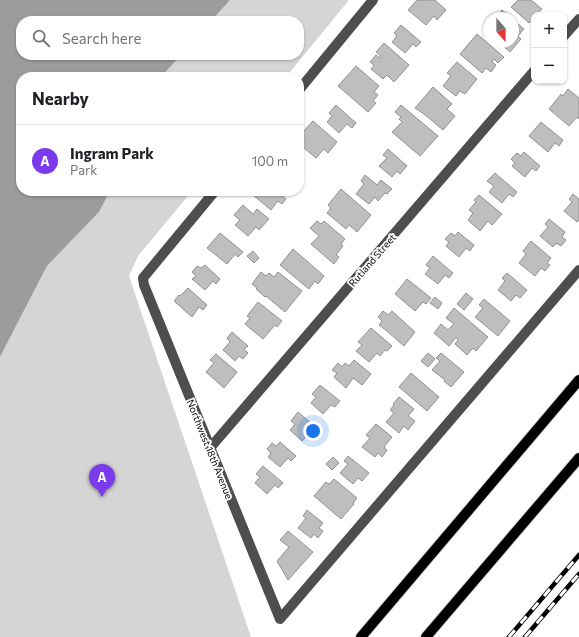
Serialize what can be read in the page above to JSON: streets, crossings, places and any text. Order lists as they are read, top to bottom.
{
  "streets": {
    "street": ["Rutland Street", "Northwest 18th Avenue"]
  },
  "crossings": [
    ["Rutland Street", "Northwest 18th Avenue"]
  ],
  "north": "bottom",
  "page": {
    "map_buttons": ["+", "−"],
    "search": "Search here",
    "heading": "Nearby",
    "list": [
      {
        "mark": "A",
        "name": "Ingram Park",
        "note": "Park",
        "value": "100 m"
      }
    ],
    "pins": "A"
  }
}
